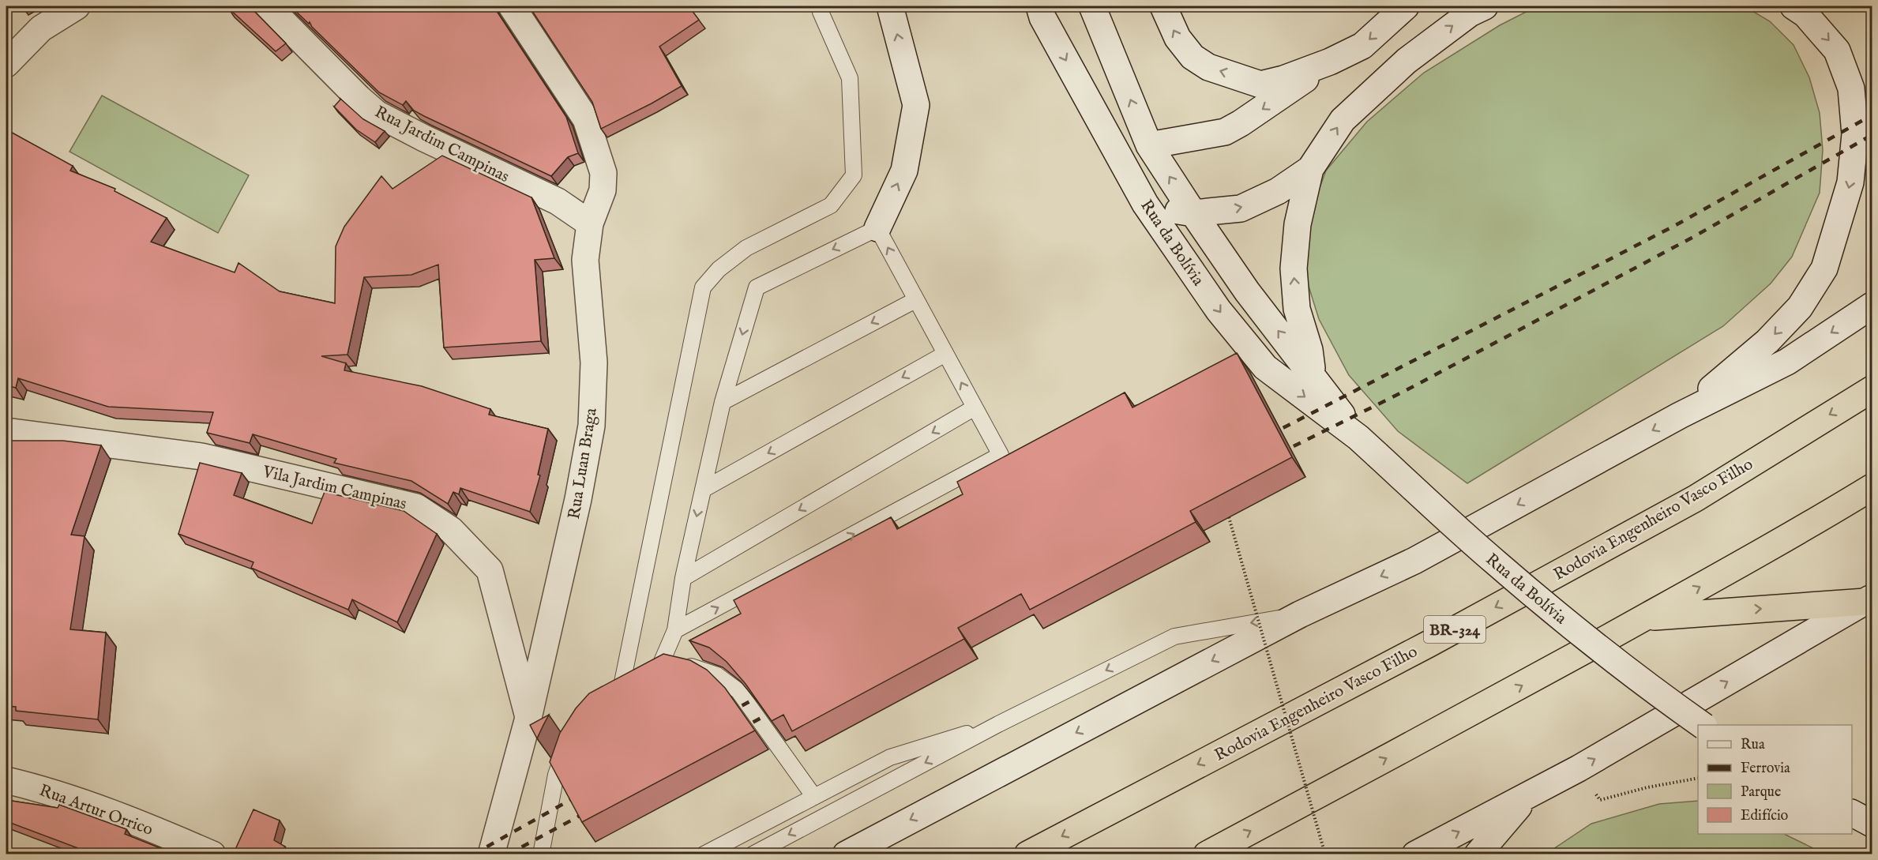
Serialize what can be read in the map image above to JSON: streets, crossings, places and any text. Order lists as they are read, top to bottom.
{
  "streets": {
    "highway": ["Rodovia Engenheiro Vasco Filho", "BR-324"],
    "main road": [
      "Rua Jardim Campinas",
      "Rua da Bolívia",
      "Rua Luan Braga",
      "Vila Jardim Campinas",
      "Rua Artur Orrico"
    ]
  },
  "crossings": [
    ["Rua Jardim Campinas", "Rua Luan Braga"],
    ["Rua Luan Braga", "Vila Jardim Campinas"]
  ],
  "legend": [
    "Rua",
    "Ferrovia",
    "Parque",
    "Edifício"
  ]
}
